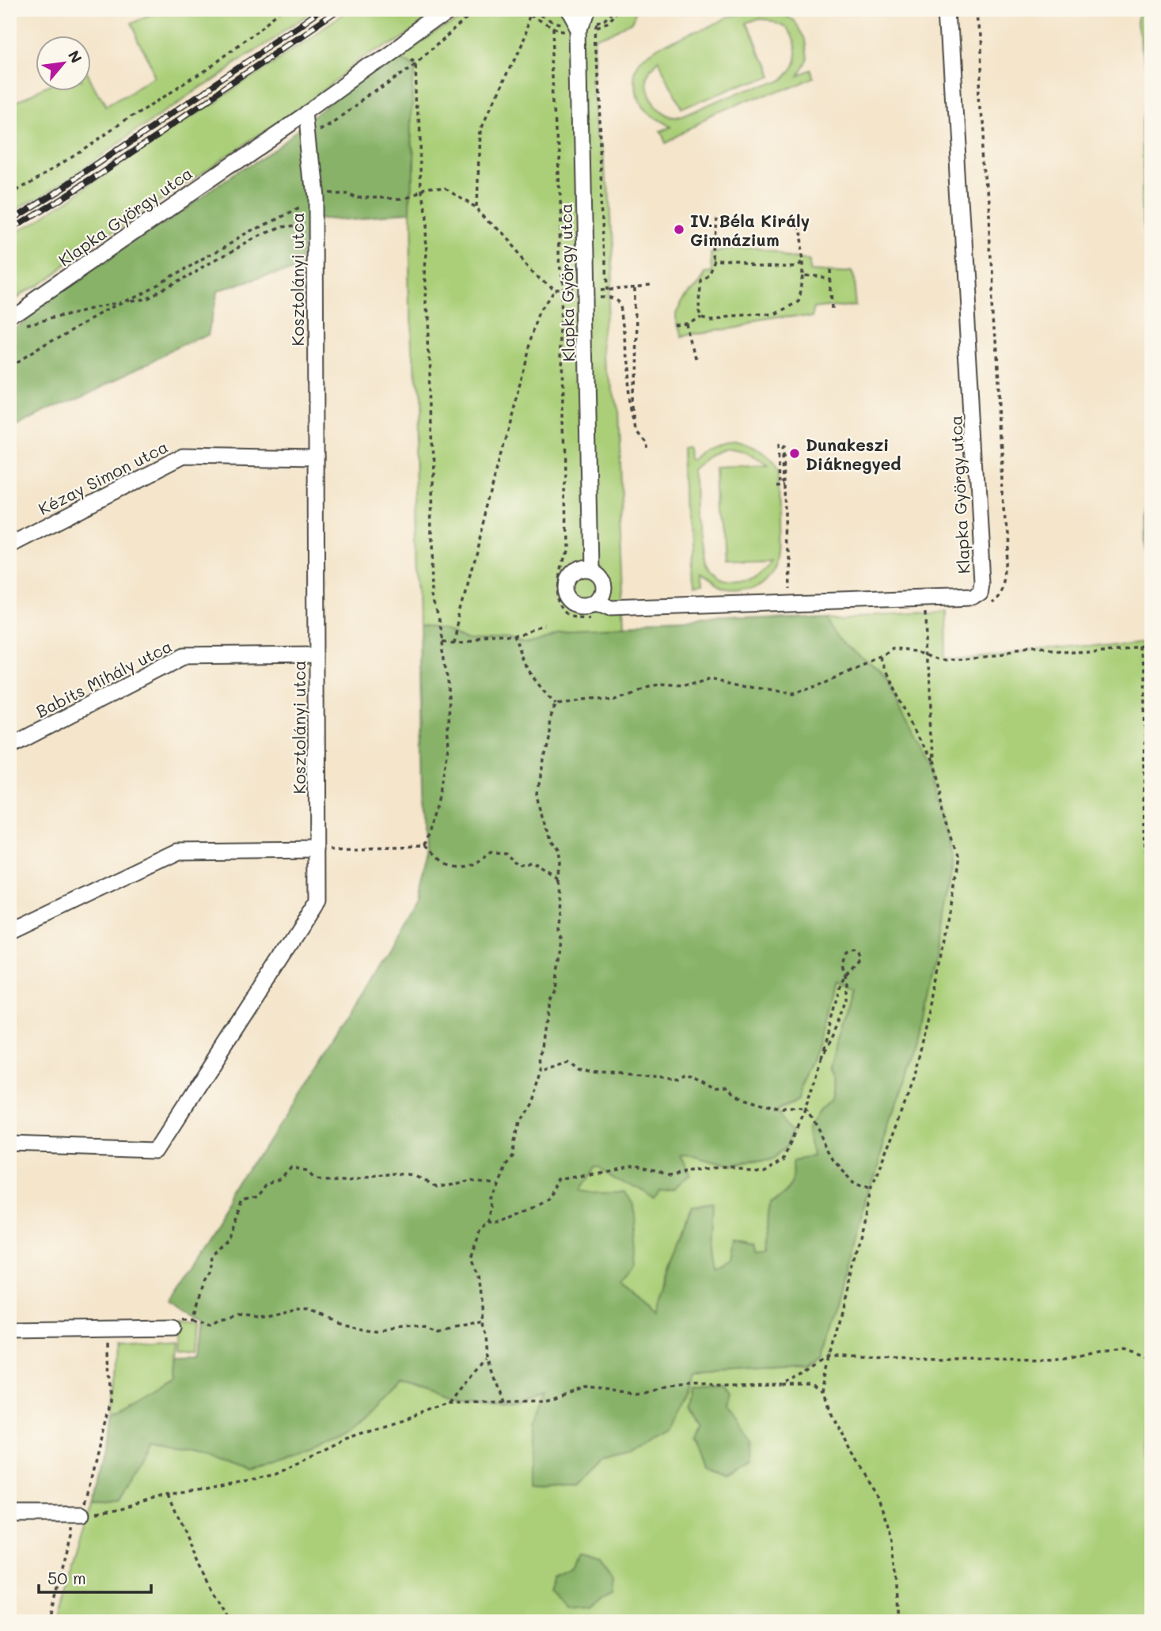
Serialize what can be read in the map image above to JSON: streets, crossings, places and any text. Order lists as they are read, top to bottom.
{
  "streets": {
    "street": [
      "Klapka György utca",
      "Kosztolányi utca",
      "Kézay Simon utca",
      "Babits Mihály utca"
    ]
  },
  "crossings": [
    ["Klapka György utca", "Kosztolányi utca"],
    ["Kosztolányi utca", "Kézay Simon utca"],
    ["Kosztolányi utca", "Babits Mihály utca"]
  ],
  "places": ["IV. Béla Király Gimnázium", "Dunakeszi Diáknegyed"],
  "scale_bar": "50 m",
  "north": "top right"
}
